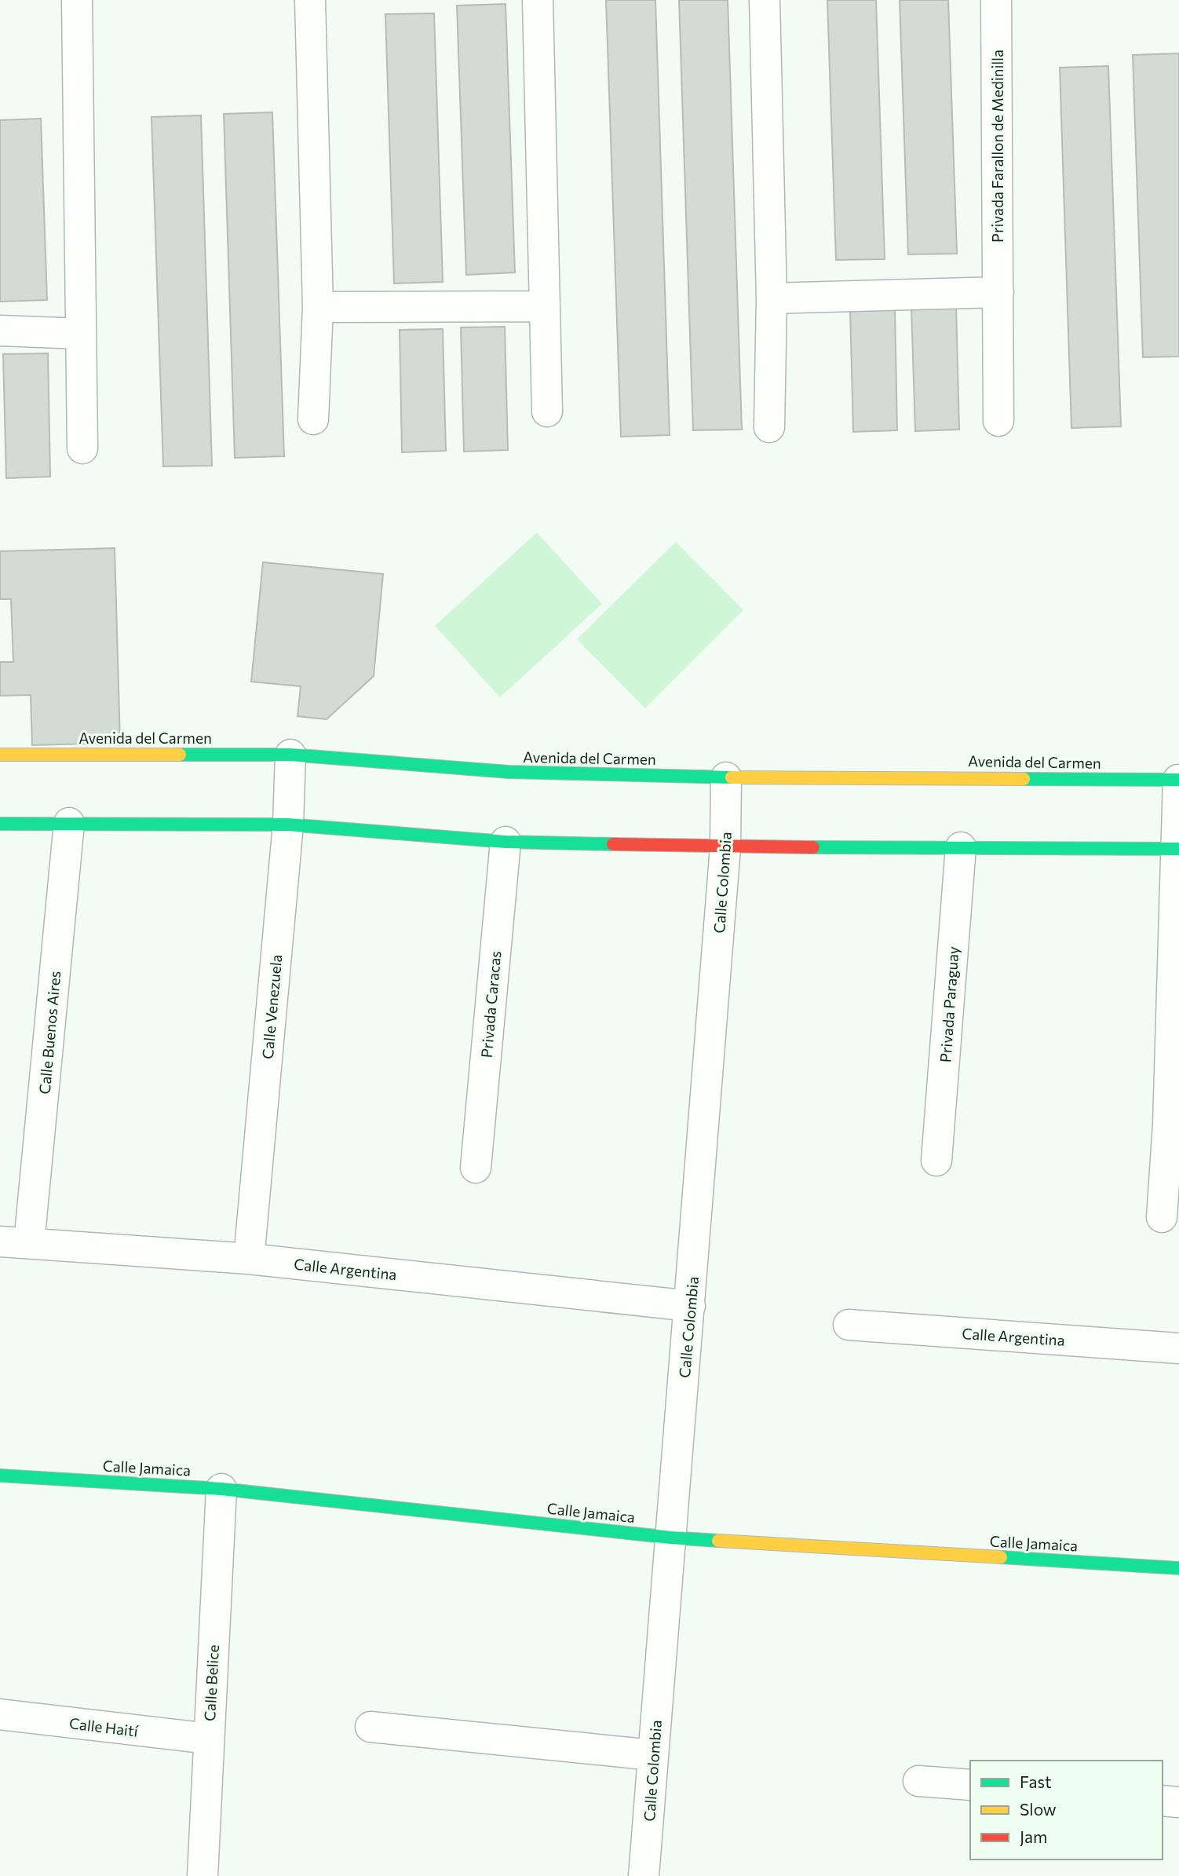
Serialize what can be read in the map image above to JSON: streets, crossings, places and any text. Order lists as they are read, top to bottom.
{
  "streets": {
    "street": [
      "Privada Farallon de Medinilla",
      "Avenida del Carmen",
      "Calle Colombia",
      "Privada Caracas",
      "Privada Paraguay",
      "Calle Venezuela",
      "Calle Buenos Aires",
      "Calle Argentina",
      "Calle Jamaica",
      "Calle Belice",
      "Calle Haití"
    ]
  },
  "crossings": [
    ["Avenida del Carmen", "Calle Colombia"],
    ["Avenida del Carmen", "Calle Venezuela"],
    ["Calle Colombia", "Calle Argentina"],
    ["Calle Colombia", "Calle Jamaica"],
    ["Calle Venezuela", "Calle Argentina"],
    ["Calle Buenos Aires", "Calle Argentina"],
    ["Calle Jamaica", "Calle Belice"],
    ["Calle Belice", "Calle Haití"]
  ],
  "legend": ["Fast", "Slow", "Jam"]
}
